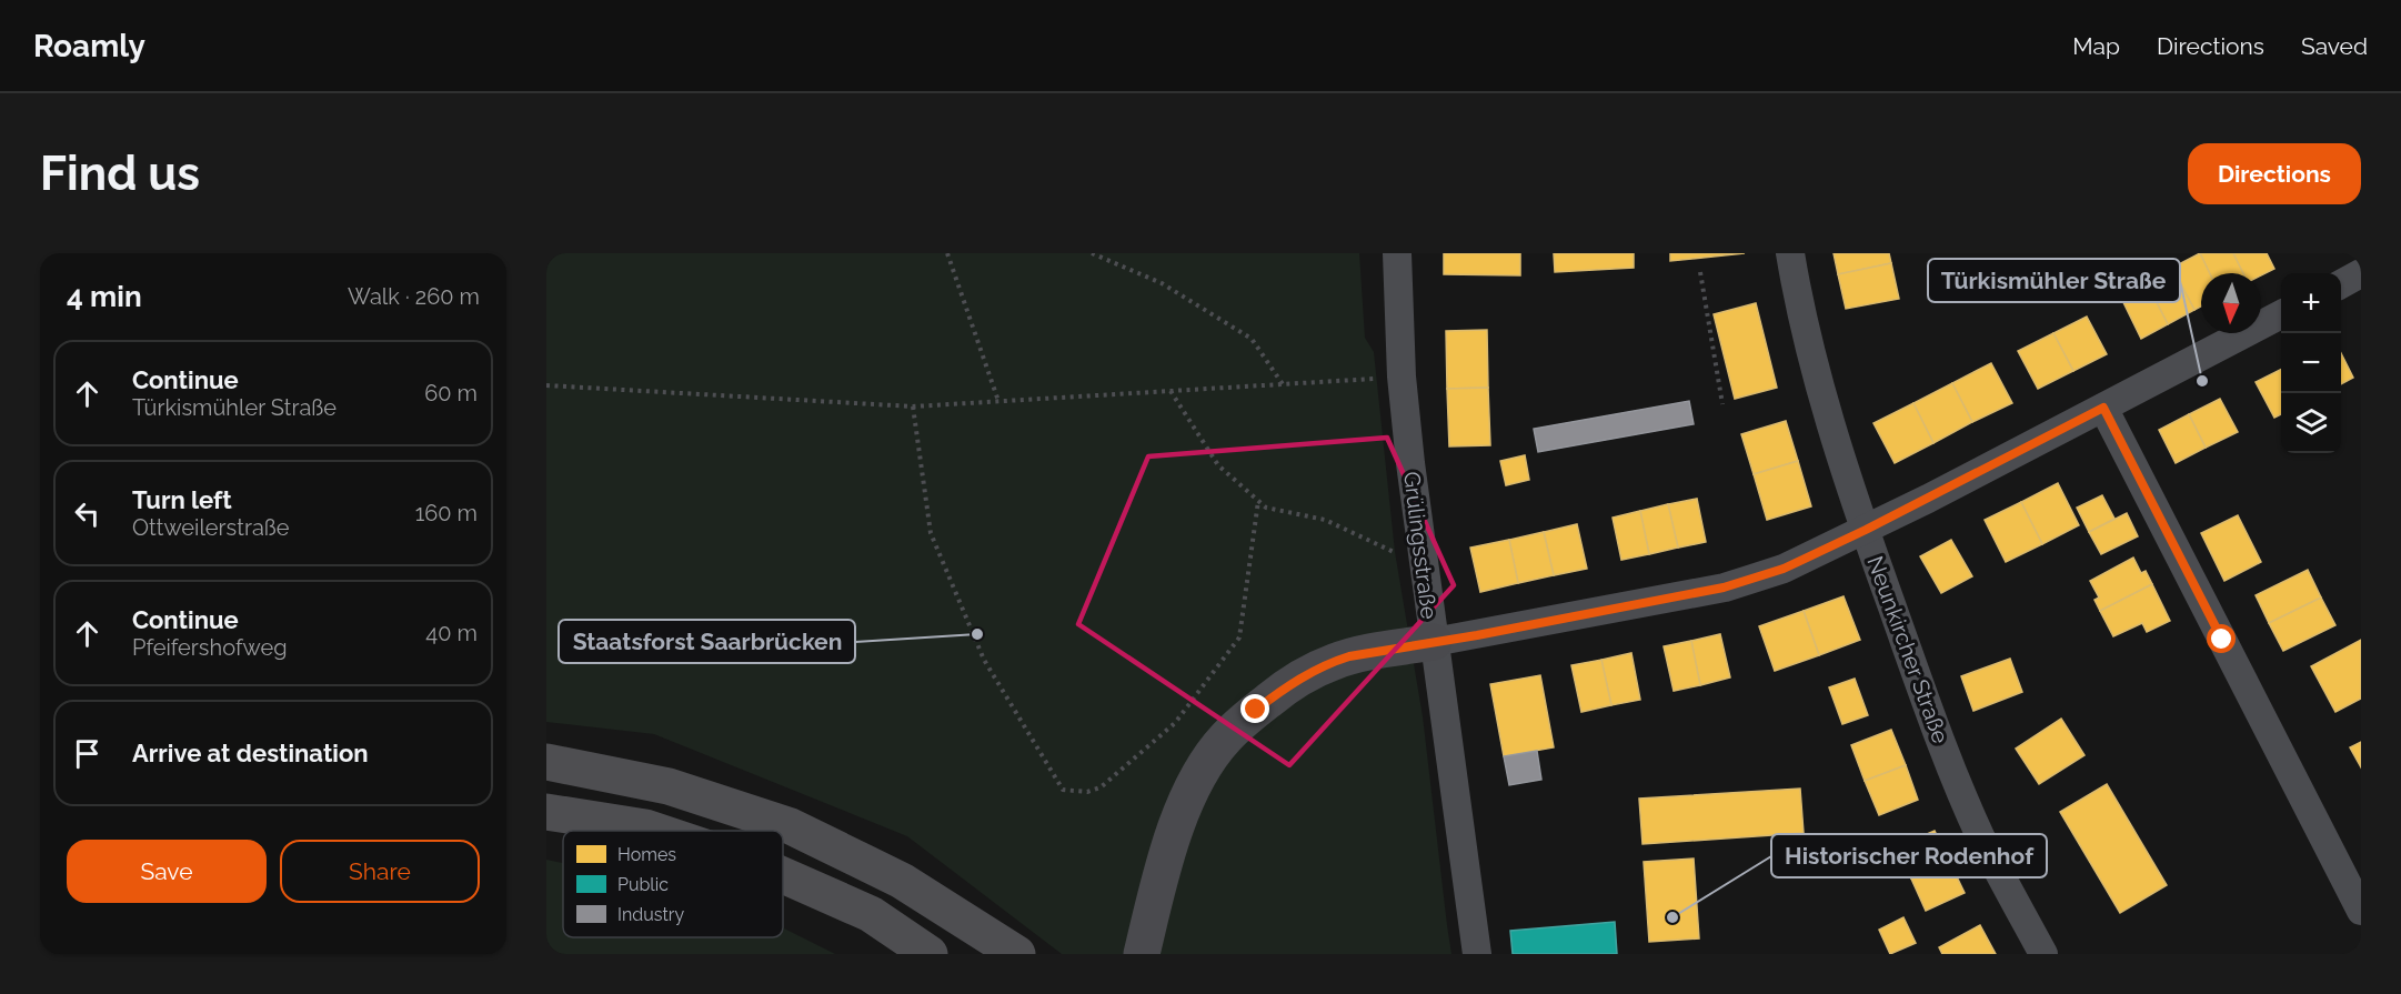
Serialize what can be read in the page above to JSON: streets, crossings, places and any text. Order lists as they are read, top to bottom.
{
  "streets": {
    "street": ["Grülingsstraße", "Neunkircher Straße"]
  },
  "places": ["Türkismühler Straße", "Staatsforst Saarbrücken", "Historischer Rodenhof"],
  "legend": ["Homes", "Public", "Industry"],
  "north": "bottom",
  "page": {
    "header": "Roamly",
    "nav": ["Map", "Directions", "Saved"],
    "buttons": [
      "Directions",
      ["Save", "Share"]
    ],
    "title": "Find us",
    "heading": ["4 min", "Walk · 260 m"],
    "map_buttons": ["+", "−"],
    "list": [
      ["Continue", "Türkismühler Straße", "60 m"],
      ["Turn left", "Ottweilerstraße", "160 m"],
      ["Continue", "Pfeifershofweg", "40 m"],
      "Arrive at destination"
    ]
  }
}
